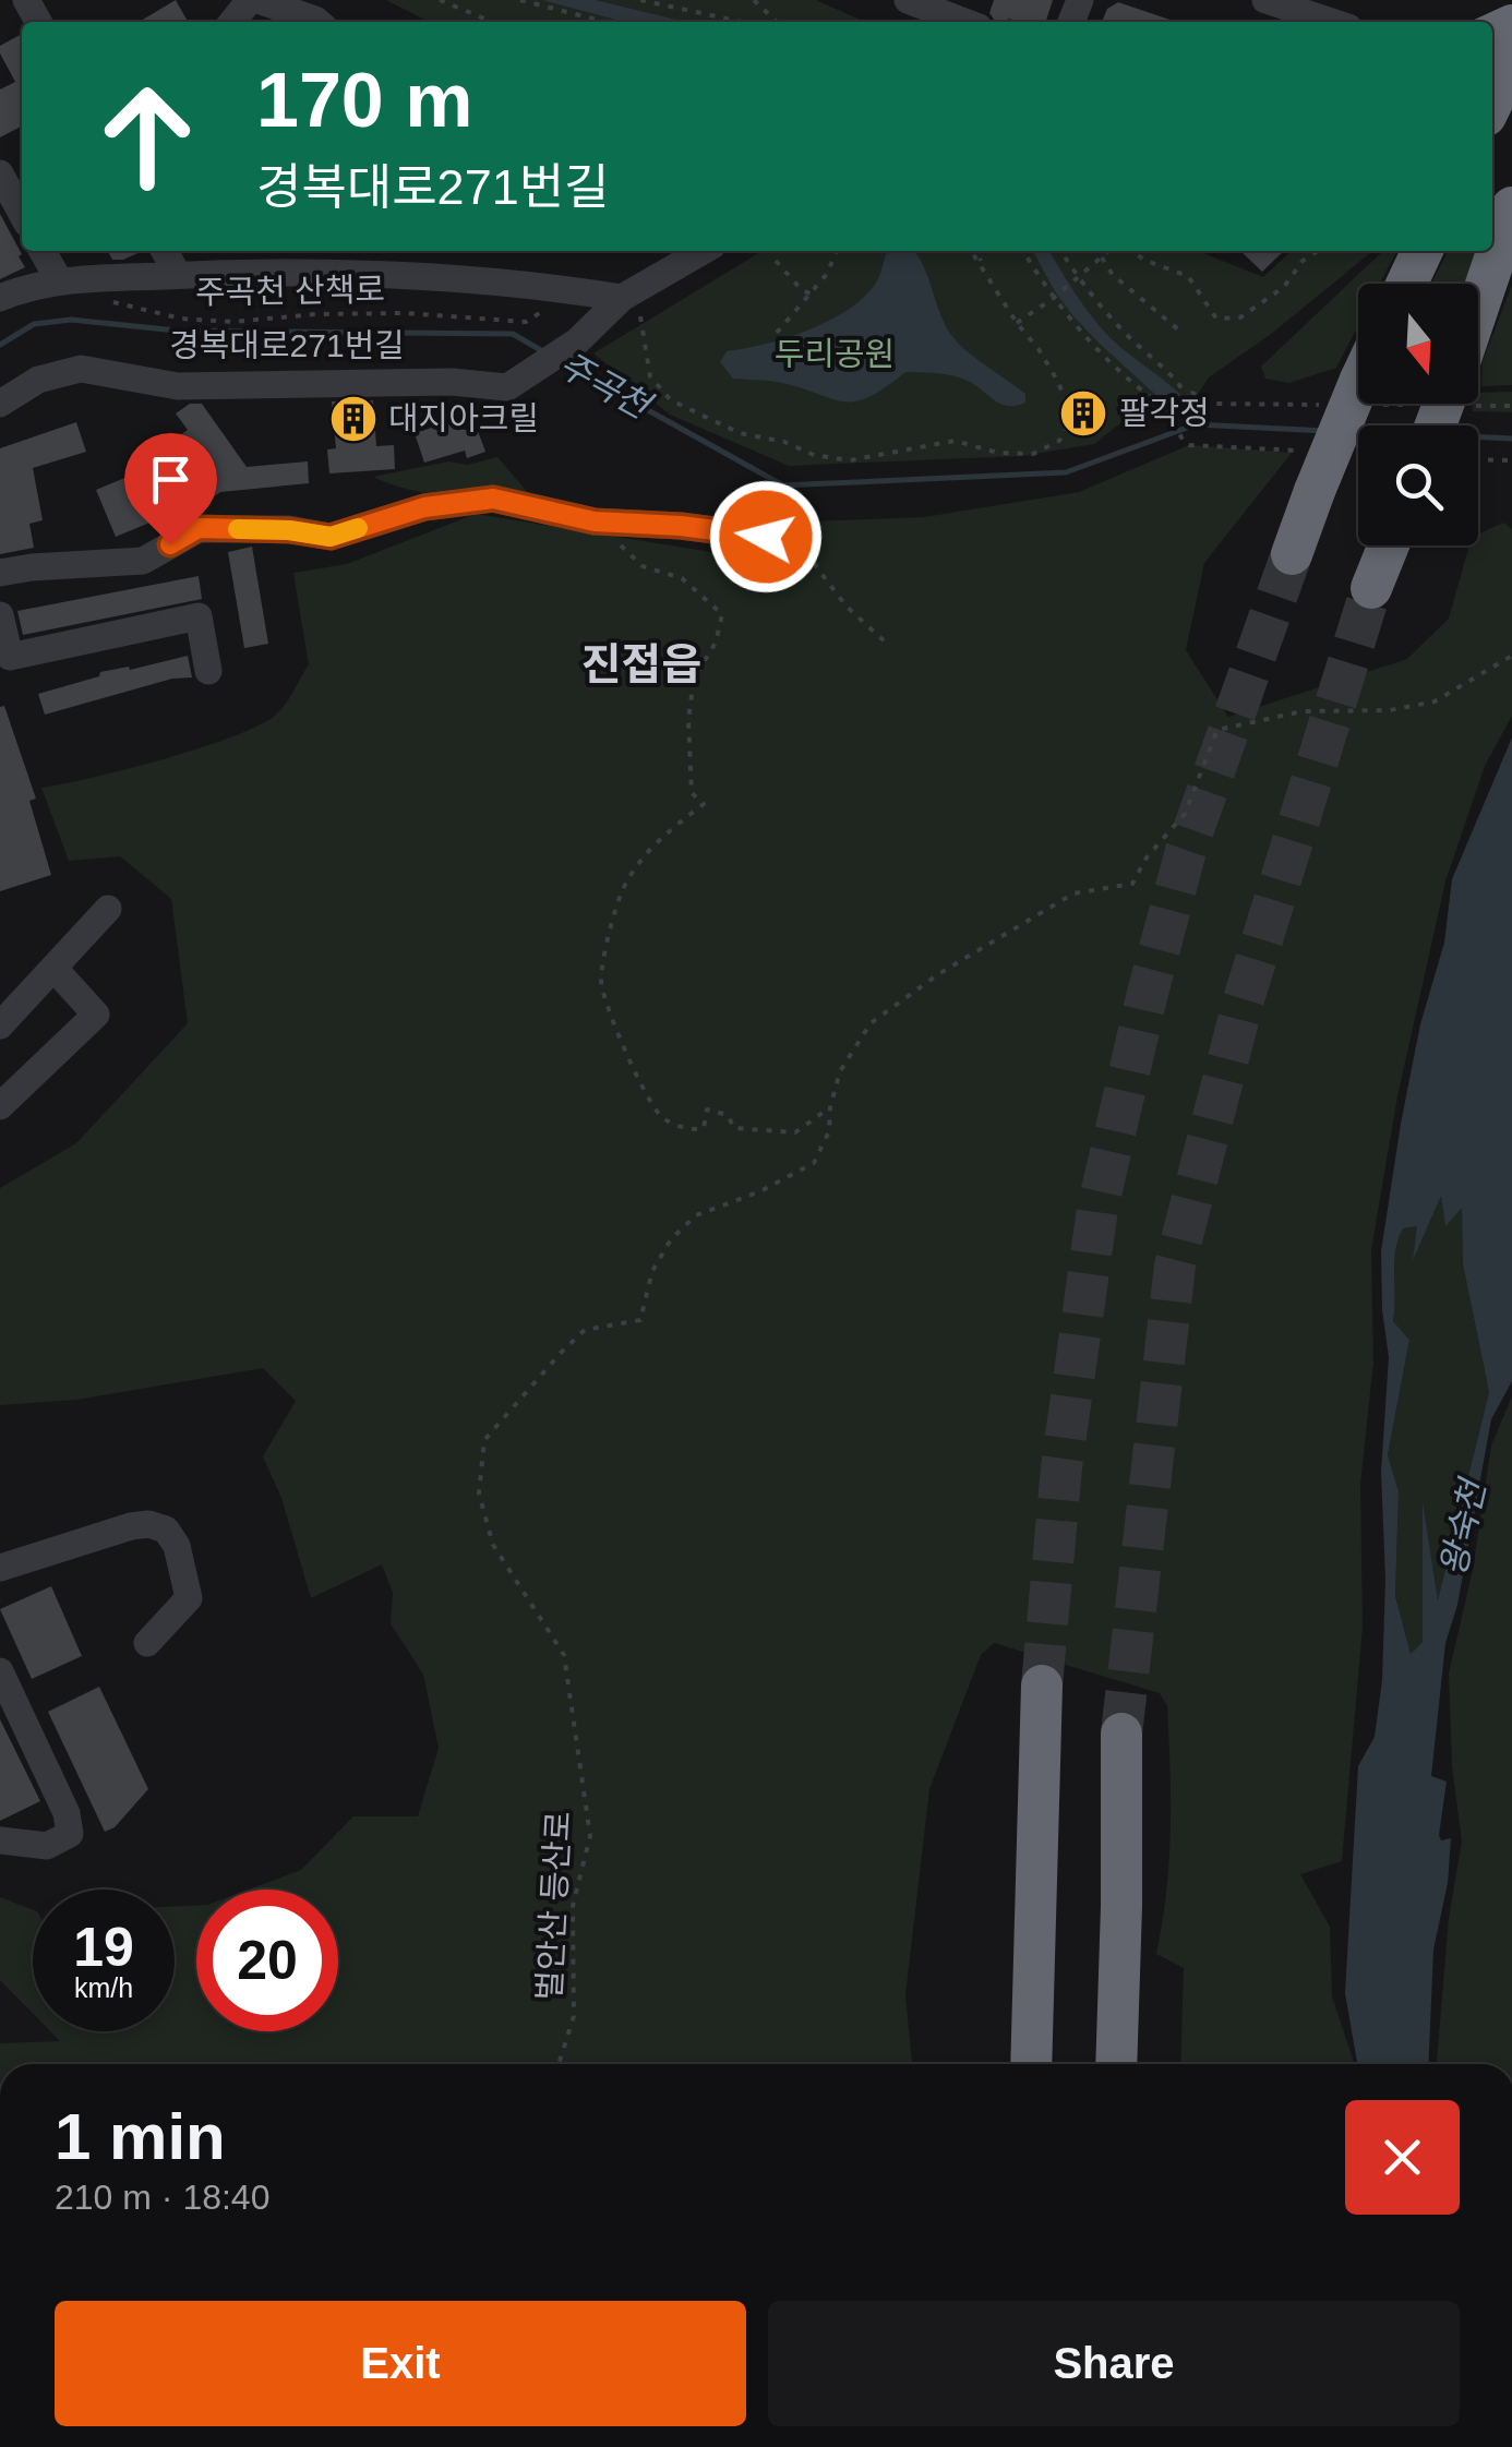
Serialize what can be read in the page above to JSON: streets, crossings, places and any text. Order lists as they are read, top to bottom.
{
  "streets": {
    "street": ["경복대로271번길"],
    "path": ["주곡천 산책로", "벌안산 등산로"]
  },
  "districts": ["진접읍"],
  "water": ["주곡천", "왕숙천"],
  "parks": ["두리공원"],
  "places": {
    "building": ["팔각정", "대지아크릴"]
  },
  "north": "bottom",
  "page": {
    "turn": ["170 m", "경복대로271번길"],
    "speed": "19 km/h",
    "limit": "20",
    "heading": ["1 min", "210 m · 18:40"],
    "buttons": ["Exit", "Share"]
  }
}
